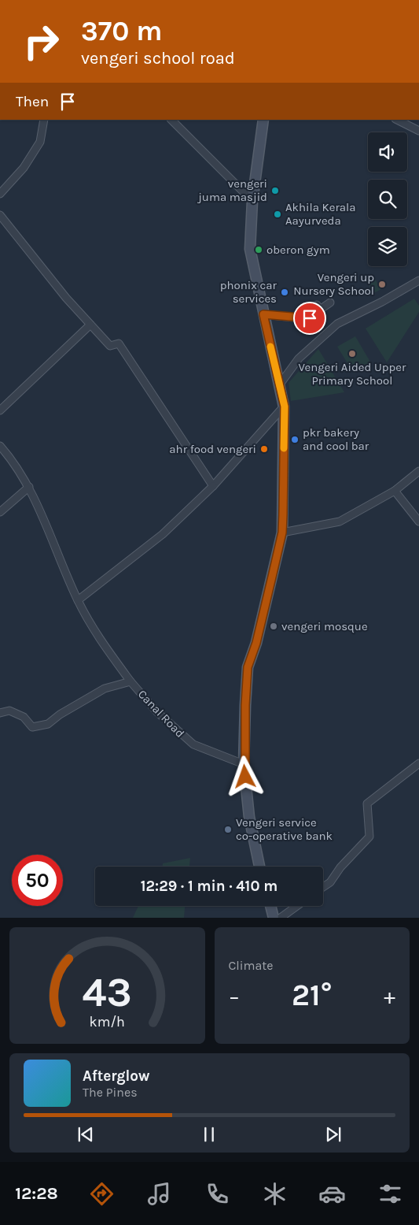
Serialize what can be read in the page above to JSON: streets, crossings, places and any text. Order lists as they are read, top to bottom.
{
  "streets": {
    "street": ["Canal Road"]
  },
  "places": [
    "vengeri juma masjid",
    "Akhila Kerala Aayurveda",
    "oberon gym",
    "Vengeri up Nursery School",
    "phonix car services",
    "Vengeri Aided Upper Primary School",
    "pkr bakery and cool bar",
    "ahr food vengeri",
    "vengeri mosque",
    "Vengeri service co-operative bank"
  ],
  "page": {
    "turn": ["370 m", "vengeri school road"],
    "then": "Then",
    "limit": "50",
    "trip": "12:29 · 1 min · 410 m",
    "tile": "Climate",
    "heat": ["−", "21°", "+"],
    "song": ["Afterglow", "The Pines"],
    "tabs": "12:28",
    "gauge": ["43", "km/h"]
  }
}
